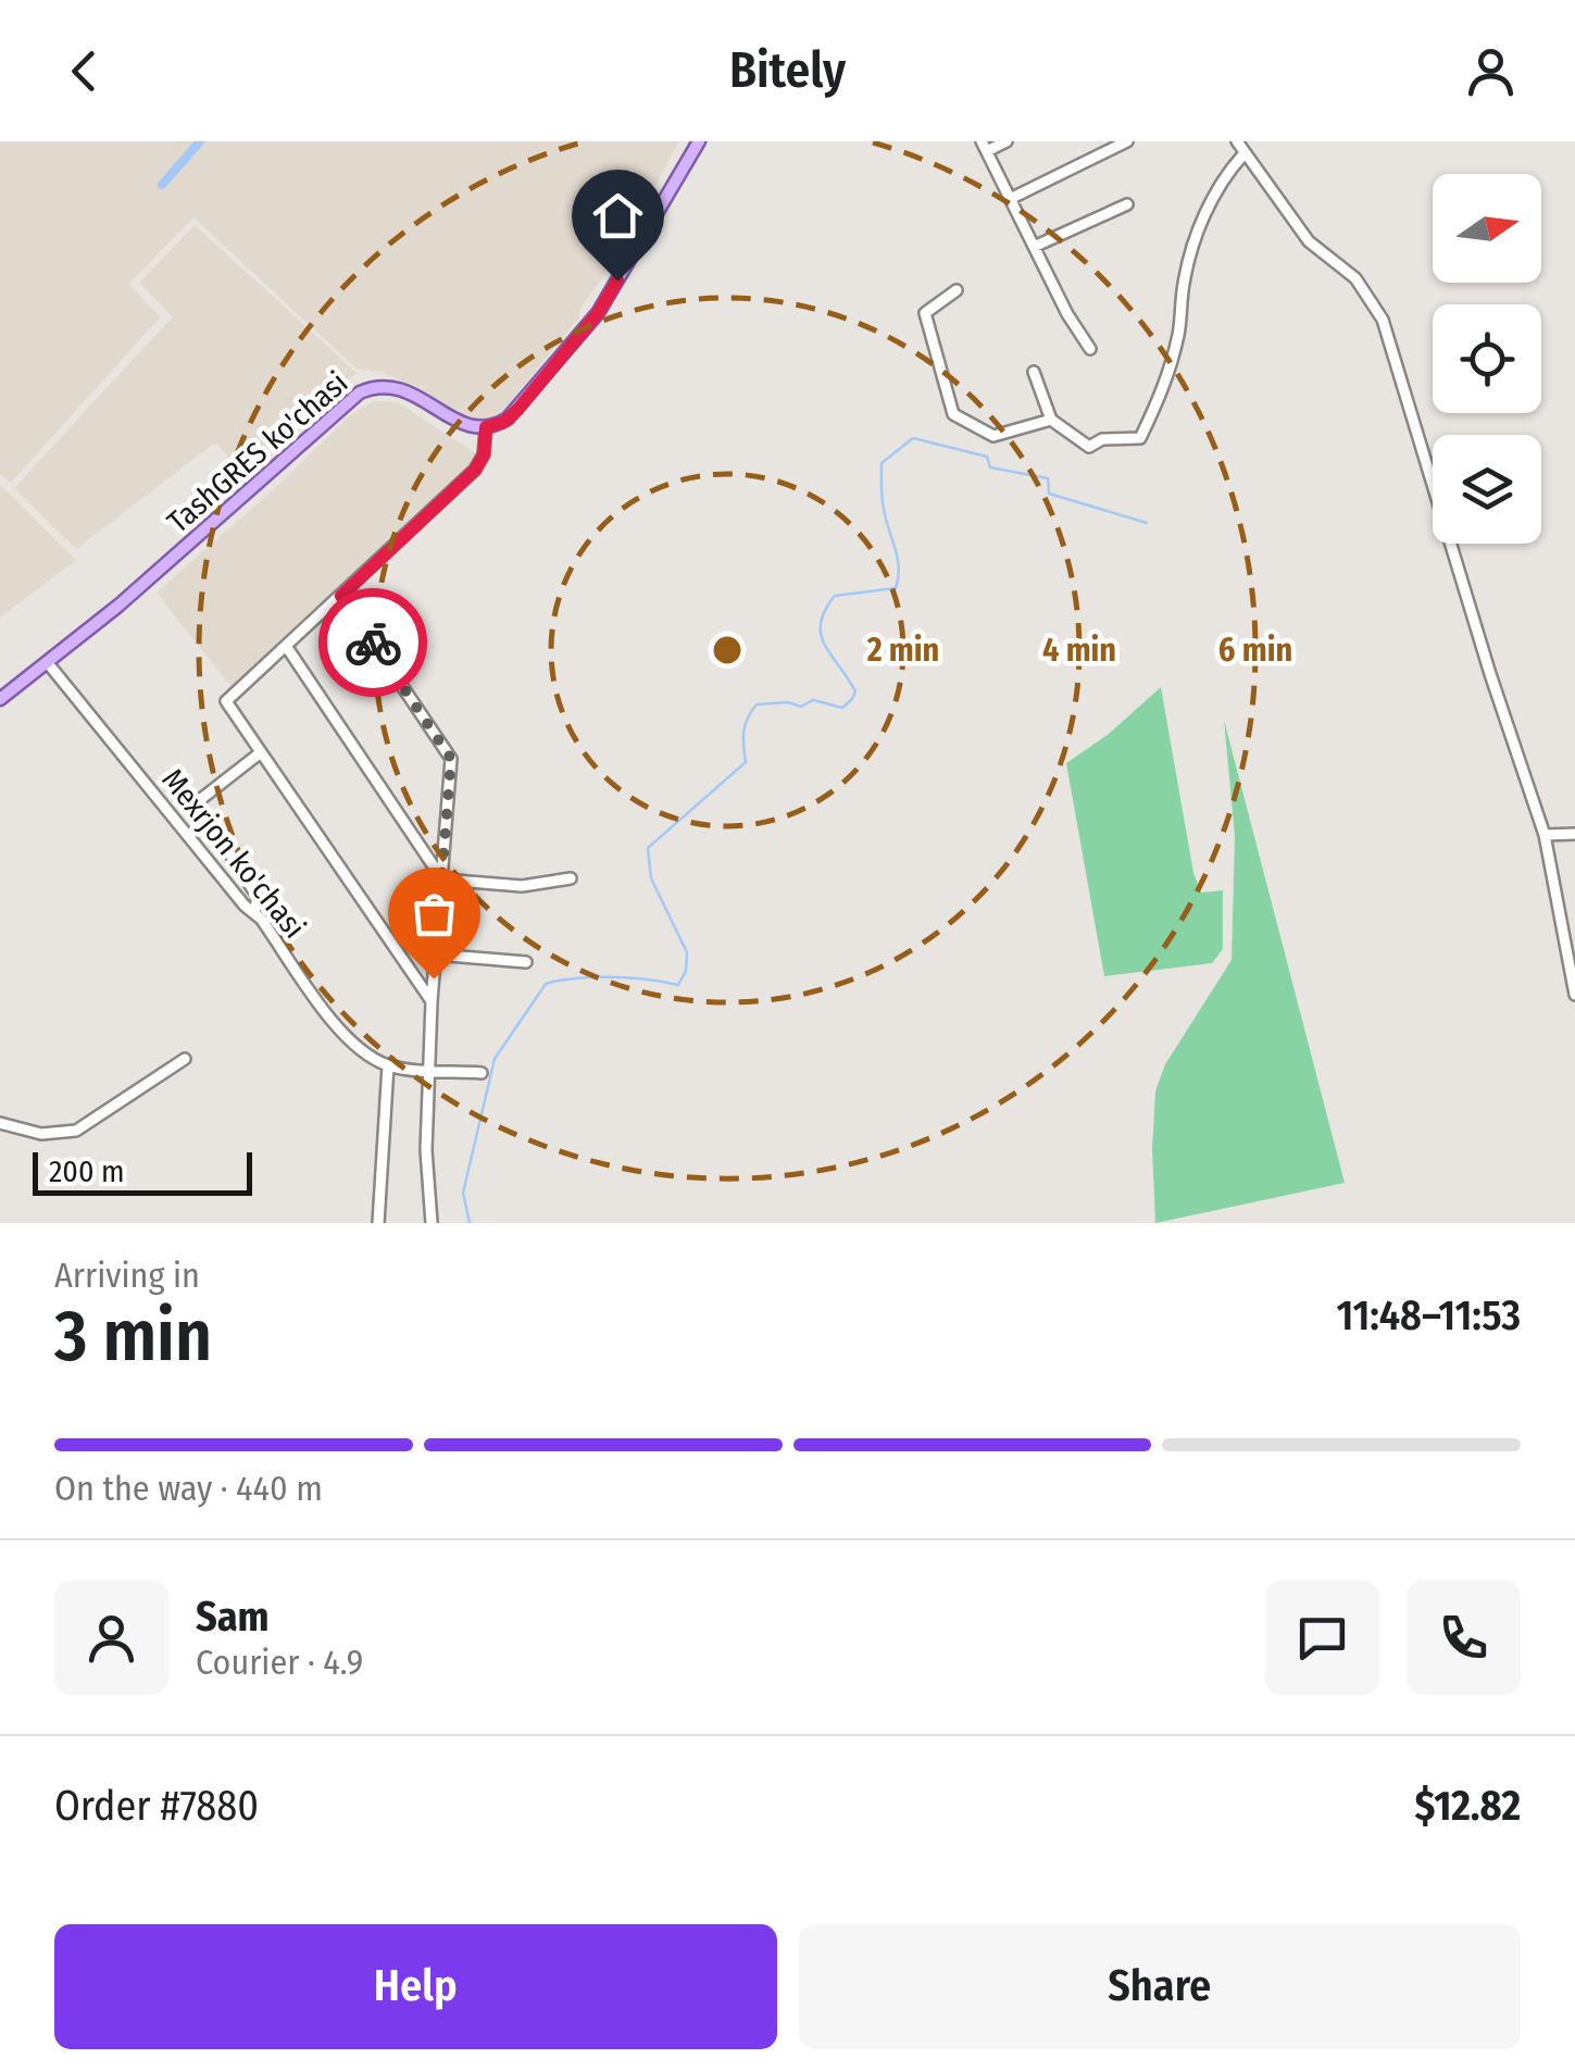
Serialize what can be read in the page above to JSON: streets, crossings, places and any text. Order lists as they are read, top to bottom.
{
  "streets": {
    "main road": ["TashGRES ko'chasi"],
    "street": ["Mexrjon ko'chasi"]
  },
  "crossings": [
    ["TashGRES ko'chasi", "Mexrjon ko'chasi"]
  ],
  "scale_bar": "200 m",
  "north": "right",
  "page": {
    "header": "Bitely",
    "scale": "200 m",
    "heading": ["3 min", "Arriving in", "11:48–11:53"],
    "panel": [
      "Sam",
      "Courier · 4.9",
      "Order #7880",
      "$12.82"
    ],
    "bar": "On the way · 440 m",
    "buttons": ["Help", "Share"]
  },
  "rings": ["2 min", "4 min", "6 min"]
}
